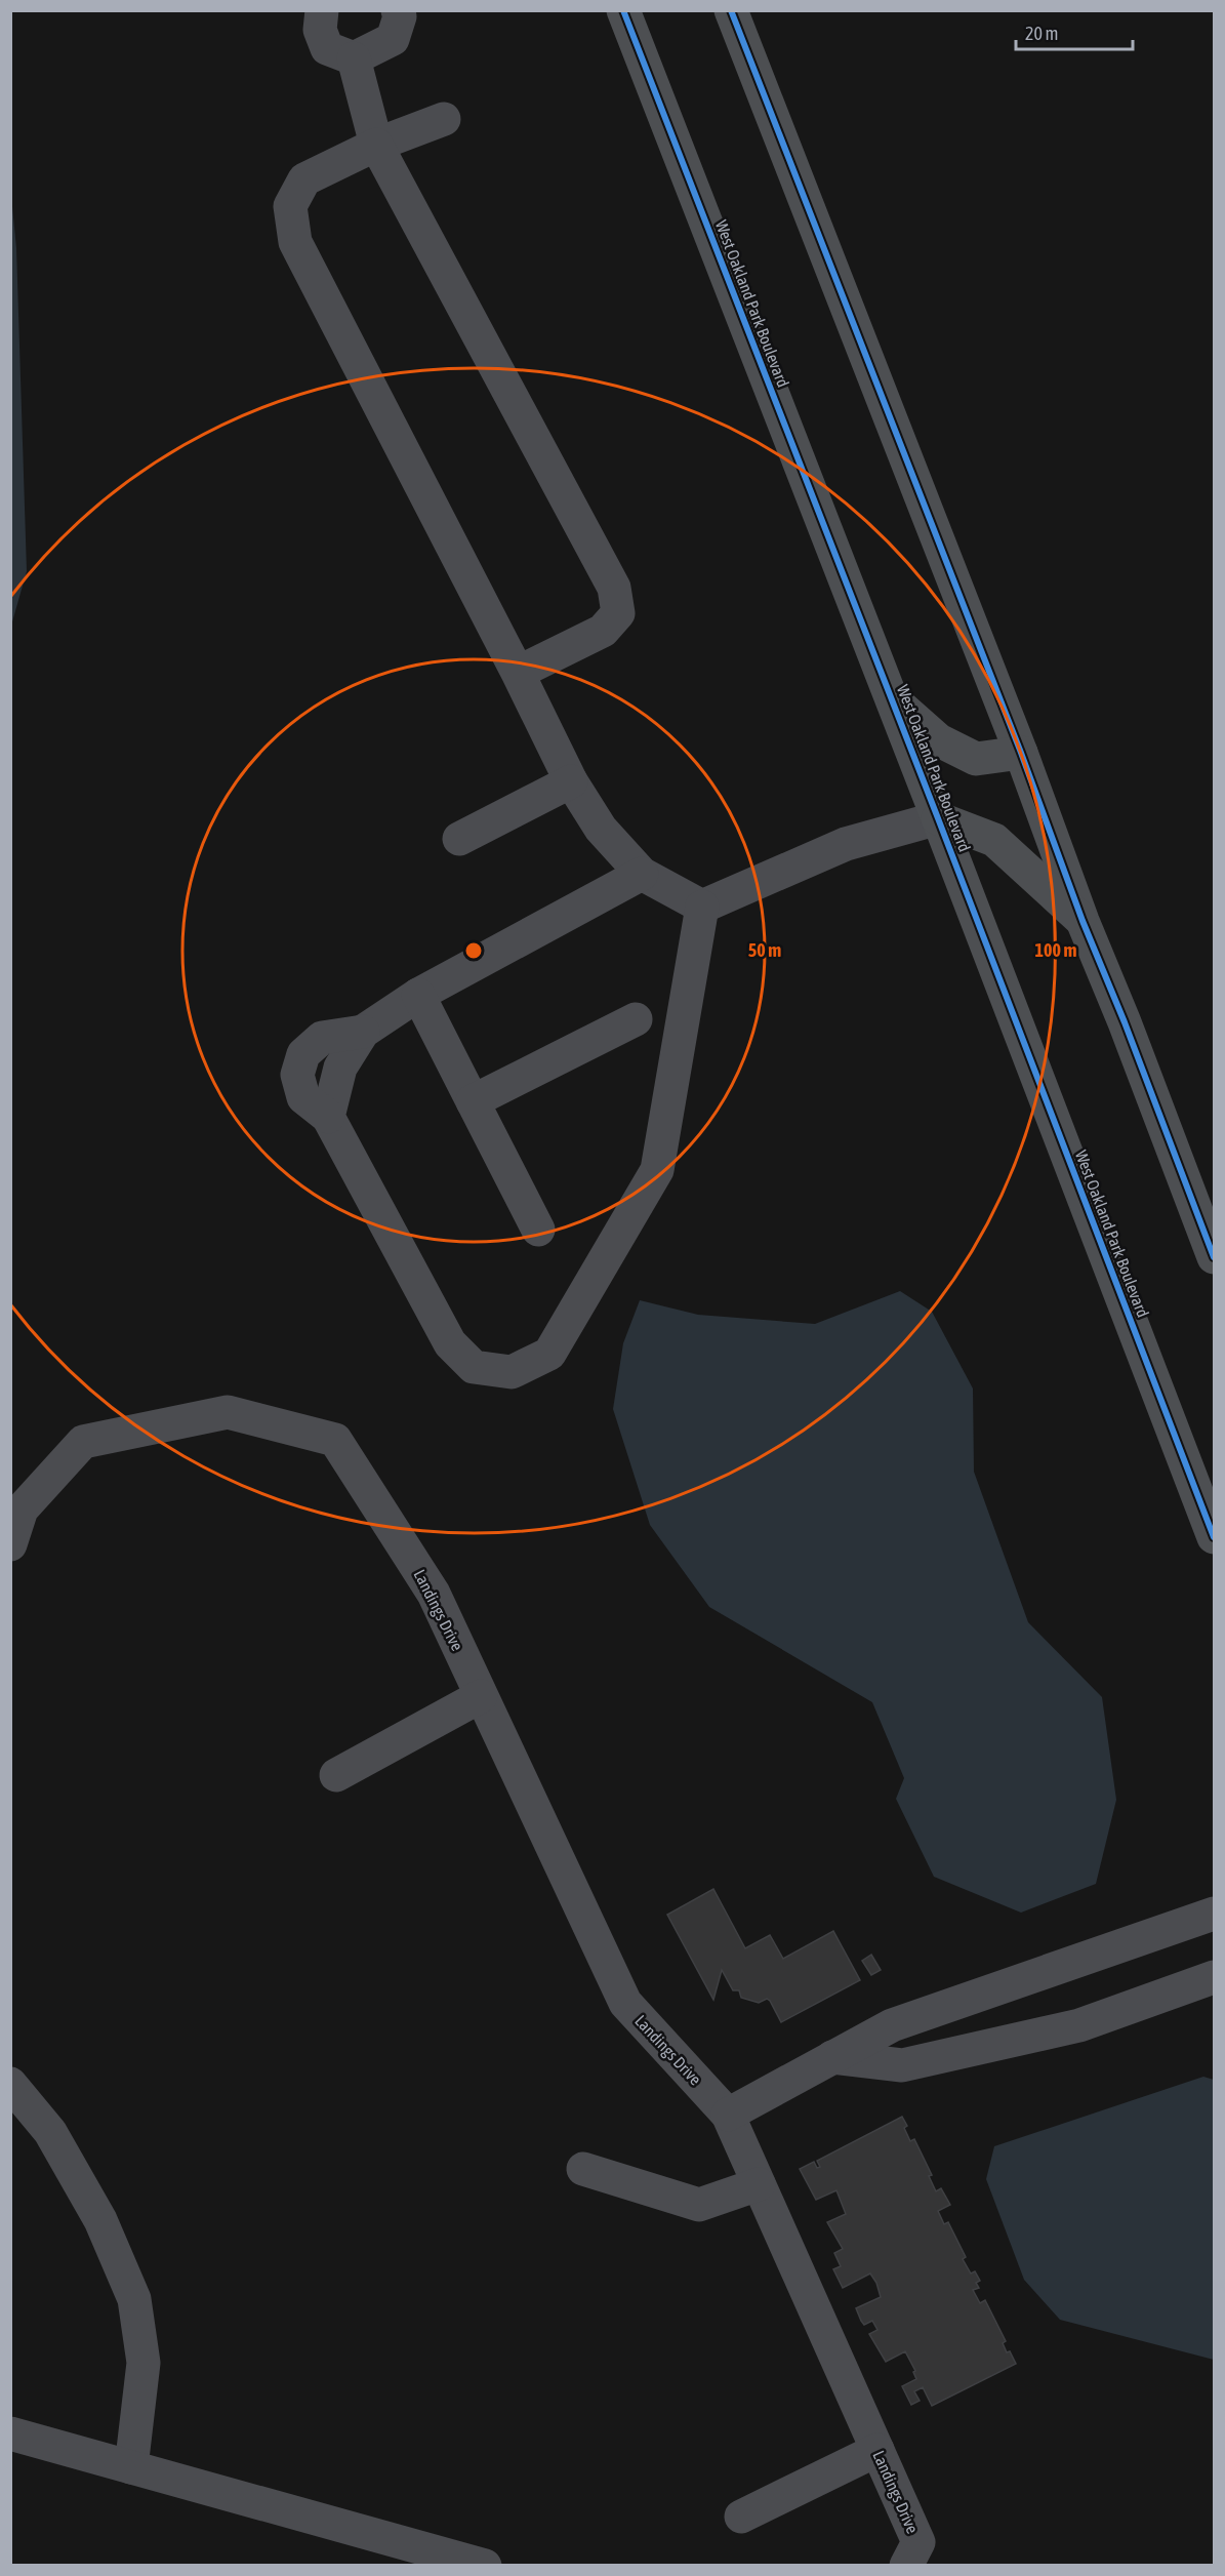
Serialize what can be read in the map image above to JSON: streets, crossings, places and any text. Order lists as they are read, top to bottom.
{
  "streets": {
    "main road": ["West Oakland Park Boulevard"],
    "lane": ["Landings Drive"]
  },
  "scale_bar": "20 m",
  "rings": ["50 m", "100 m"]
}
